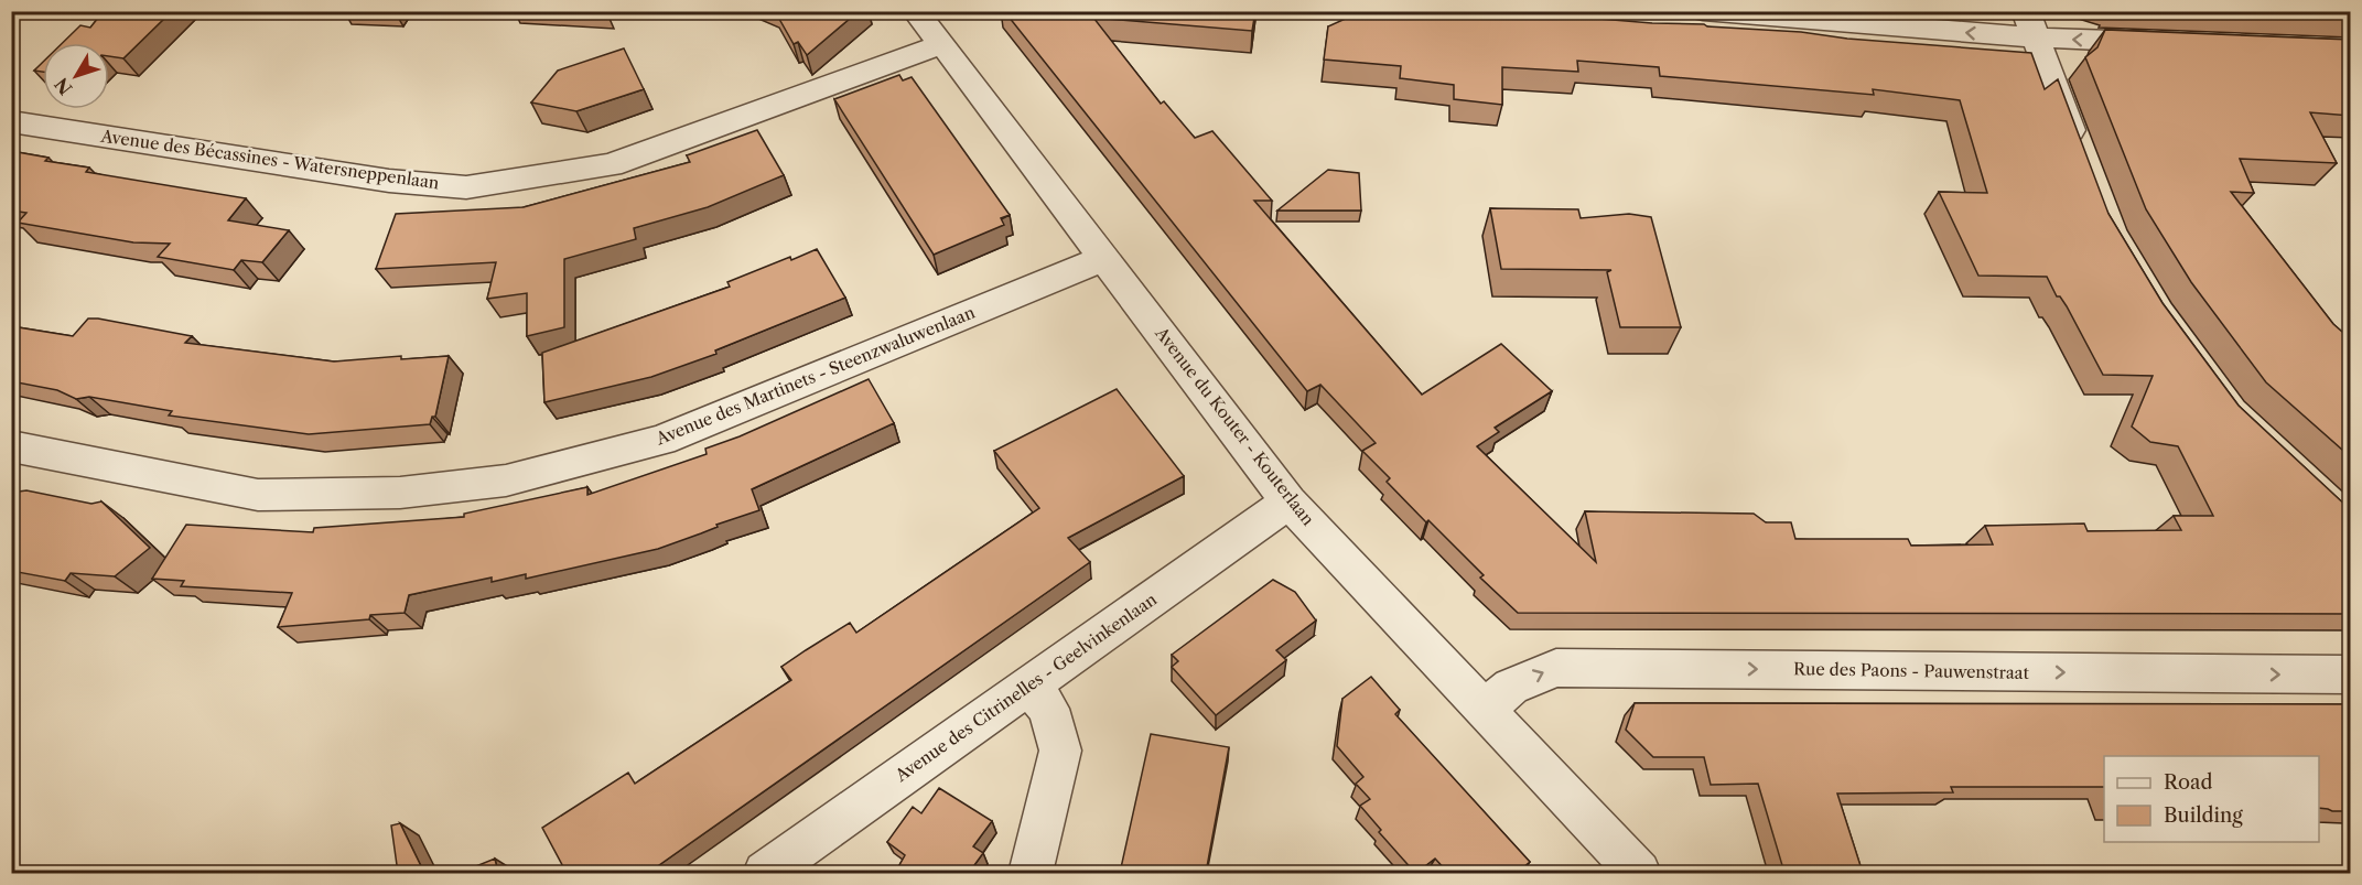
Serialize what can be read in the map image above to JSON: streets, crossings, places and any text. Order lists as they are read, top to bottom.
{
  "streets": {
    "street": [
      "Avenue des Bécassines - Watersneppenlaan",
      "Avenue des Martinets - Steenzwaluwenlaan",
      "Avenue du Kouter - Kouterlaan",
      "Rue des Paons - Pauwenstraat",
      "Avenue des Citrinelles - Geelvinkenlaan"
    ]
  },
  "crossings": [
    ["Avenue des Bécassines - Watersneppenlaan", "Avenue du Kouter - Kouterlaan"],
    ["Avenue des Martinets - Steenzwaluwenlaan", "Avenue du Kouter - Kouterlaan"],
    ["Avenue du Kouter - Kouterlaan", "Rue des Paons - Pauwenstraat"],
    ["Avenue du Kouter - Kouterlaan", "Avenue des Citrinelles - Geelvinkenlaan"]
  ],
  "one_way": ["Rue des Paons - Pauwenstraat"],
  "legend": ["Road", "Building"],
  "north": "bottom left"
}
